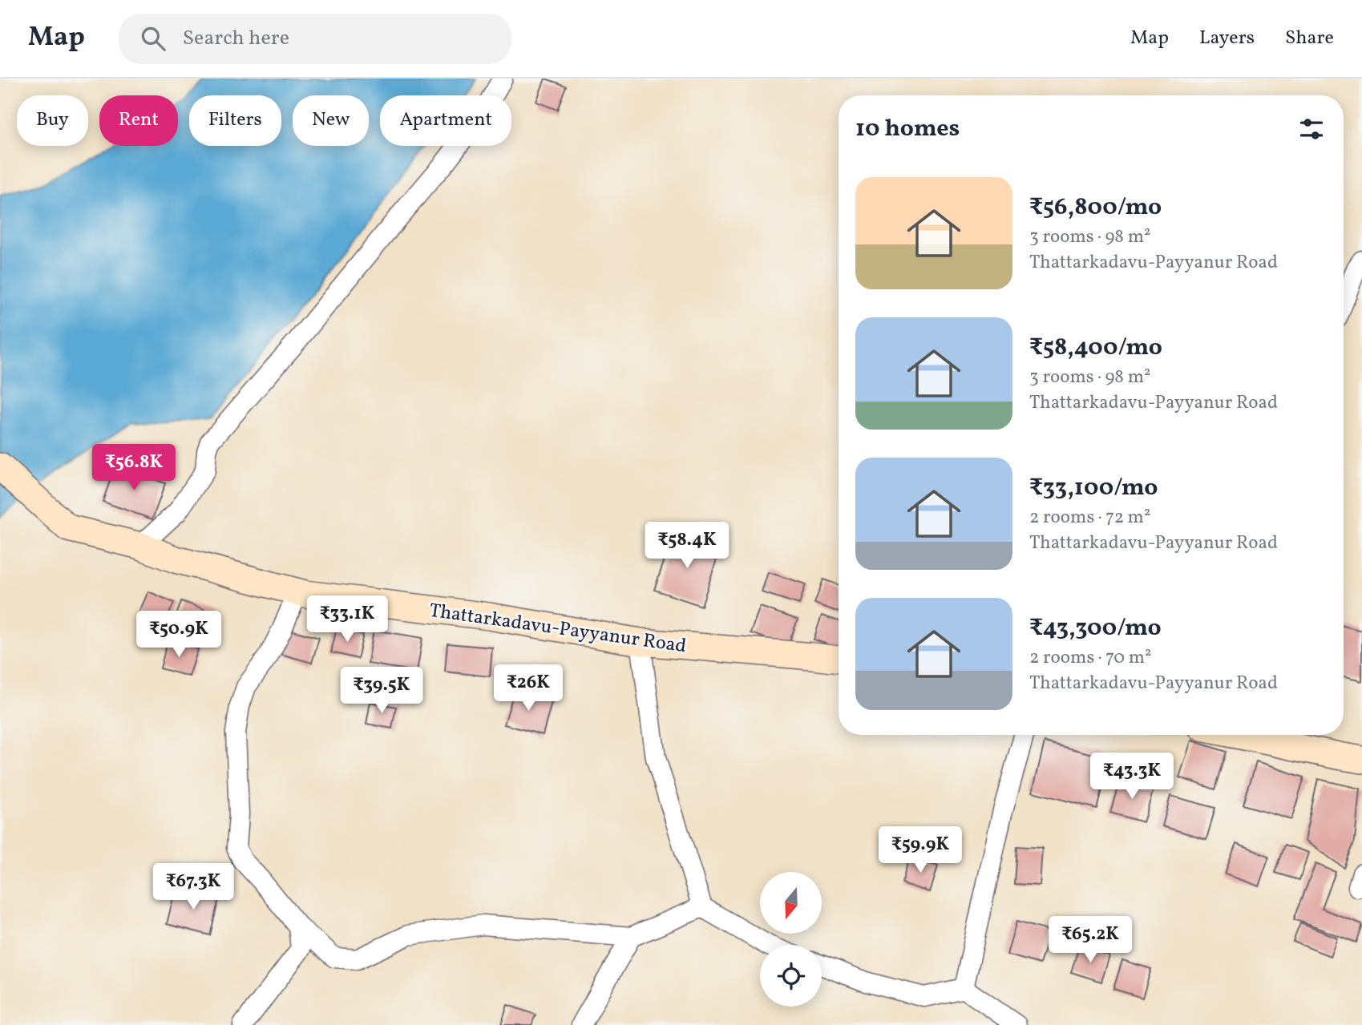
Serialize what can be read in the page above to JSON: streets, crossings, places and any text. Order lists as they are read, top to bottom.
{
  "streets": {
    "main road": ["Thattarkadavu-Payyanur Road"]
  },
  "north": "bottom",
  "page": {
    "header": "Map",
    "search": "Search here",
    "nav": ["Map", "Layers", "Share"],
    "chip": [
      "Buy",
      "Rent",
      "Filters",
      "New",
      "Apartment"
    ],
    "heading": "10 homes",
    "list": [
      {
        "name": "₹56,800/mo",
        "note": "3 rooms · 98 m² · Thattarkadavu-Payyanur Road"
      },
      {
        "name": "₹58,400/mo",
        "note": "3 rooms · 98 m² · Thattarkadavu-Payyanur Road"
      },
      {
        "name": "₹33,100/mo",
        "note": "2 rooms · 72 m² · Thattarkadavu-Payyanur Road"
      },
      {
        "name": "₹43,300/mo",
        "note": "2 rooms · 70 m² · Thattarkadavu-Payyanur Road"
      }
    ],
    "price": [
      "₹56.8K",
      "₹58.4K",
      "₹33.1K",
      "₹50.9K",
      "₹26K",
      "₹39.5K",
      "₹43.3K",
      "₹59.9K",
      "₹67.3K",
      "₹65.2K"
    ]
  }
}
